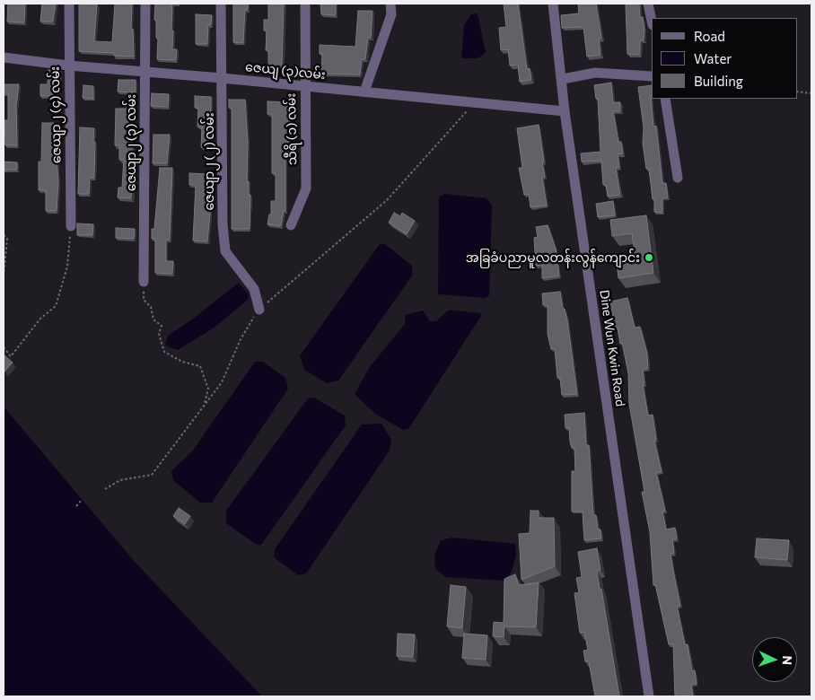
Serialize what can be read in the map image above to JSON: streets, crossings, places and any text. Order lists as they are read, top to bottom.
{
  "streets": {
    "street": [
      "ဇေယျ (၃)လမ်း",
      "ဇေယျာ၂ (၄) လမ်း",
      "သီရိ (၁) လမ်း",
      "ဇေယျာ၂ (၃) လမ်း",
      "ဇေယျာ၂ (၂) လမ်း",
      "Dine Wun Kwin Road"
    ]
  },
  "crossings": [
    ["ဇေယျ (၃)လမ်း", "ဇေယျာ၂ (၄) လမ်း"],
    ["ဇေယျ (၃)လမ်း", "သီရိ (၁) လမ်း"],
    ["ဇေယျ (၃)လမ်း", "ဇေယျာ၂ (၃) လမ်း"],
    ["ဇေယျ (၃)လမ်း", "ဇေယျာ၂ (၂) လမ်း"],
    ["ဇေယျ (၃)လမ်း", "Dine Wun Kwin Road"]
  ],
  "places": ["အခြခံပညာမူလတန်းလွန်ကျောင်း"],
  "legend": ["Road", "Water", "Building"],
  "north": "right"
}
